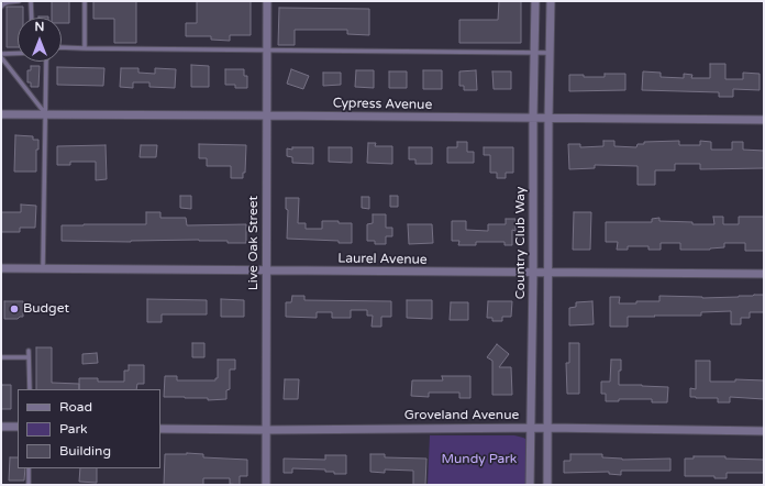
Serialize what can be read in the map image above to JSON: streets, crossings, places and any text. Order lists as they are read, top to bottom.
{
  "streets": {
    "street": [
      "Cypress Avenue",
      "Live Oak Street",
      "Country Club Way",
      "Laurel Avenue",
      "Groveland Avenue"
    ]
  },
  "crossings": [
    ["Cypress Avenue", "Live Oak Street"],
    ["Cypress Avenue", "Country Club Way"],
    ["Live Oak Street", "Laurel Avenue"],
    ["Live Oak Street", "Groveland Avenue"],
    ["Country Club Way", "Laurel Avenue"],
    ["Country Club Way", "Groveland Avenue"]
  ],
  "parks": ["Mundy Park"],
  "places": ["Budget"],
  "legend": ["Road", "Park", "Building"],
  "north": "top"
}
